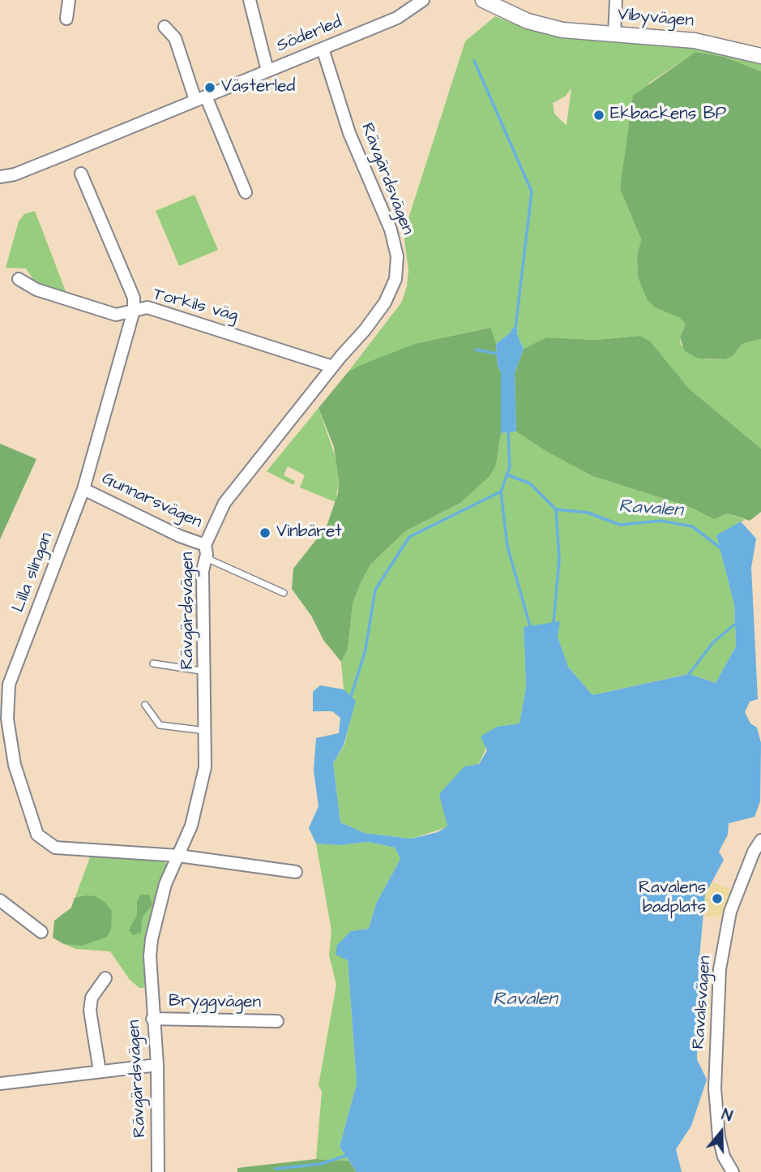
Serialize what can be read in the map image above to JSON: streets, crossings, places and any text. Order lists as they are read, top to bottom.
{
  "streets": {
    "street": [
      "Vibyvägen",
      "Söderled",
      "Rävgärdsvägen",
      "Torkils väg",
      "Gunnarsvägen",
      "Lilla slingan",
      "Bryggvägen",
      "Ravalsvägen"
    ]
  },
  "crossings": [
    ["Söderled", "Rävgärdsvägen"],
    ["Rävgärdsvägen", "Torkils väg"],
    ["Rävgärdsvägen", "Gunnarsvägen"],
    ["Rävgärdsvägen", "Lilla slingan"],
    ["Rävgärdsvägen", "Bryggvägen"],
    ["Torkils väg", "Lilla slingan"],
    ["Gunnarsvägen", "Lilla slingan"]
  ],
  "water": ["Ravalen"],
  "places": [
    "Västerled",
    "Ekbackens BP",
    "Vinbäret",
    "Ravalens badplats"
  ],
  "north": "top"
}
